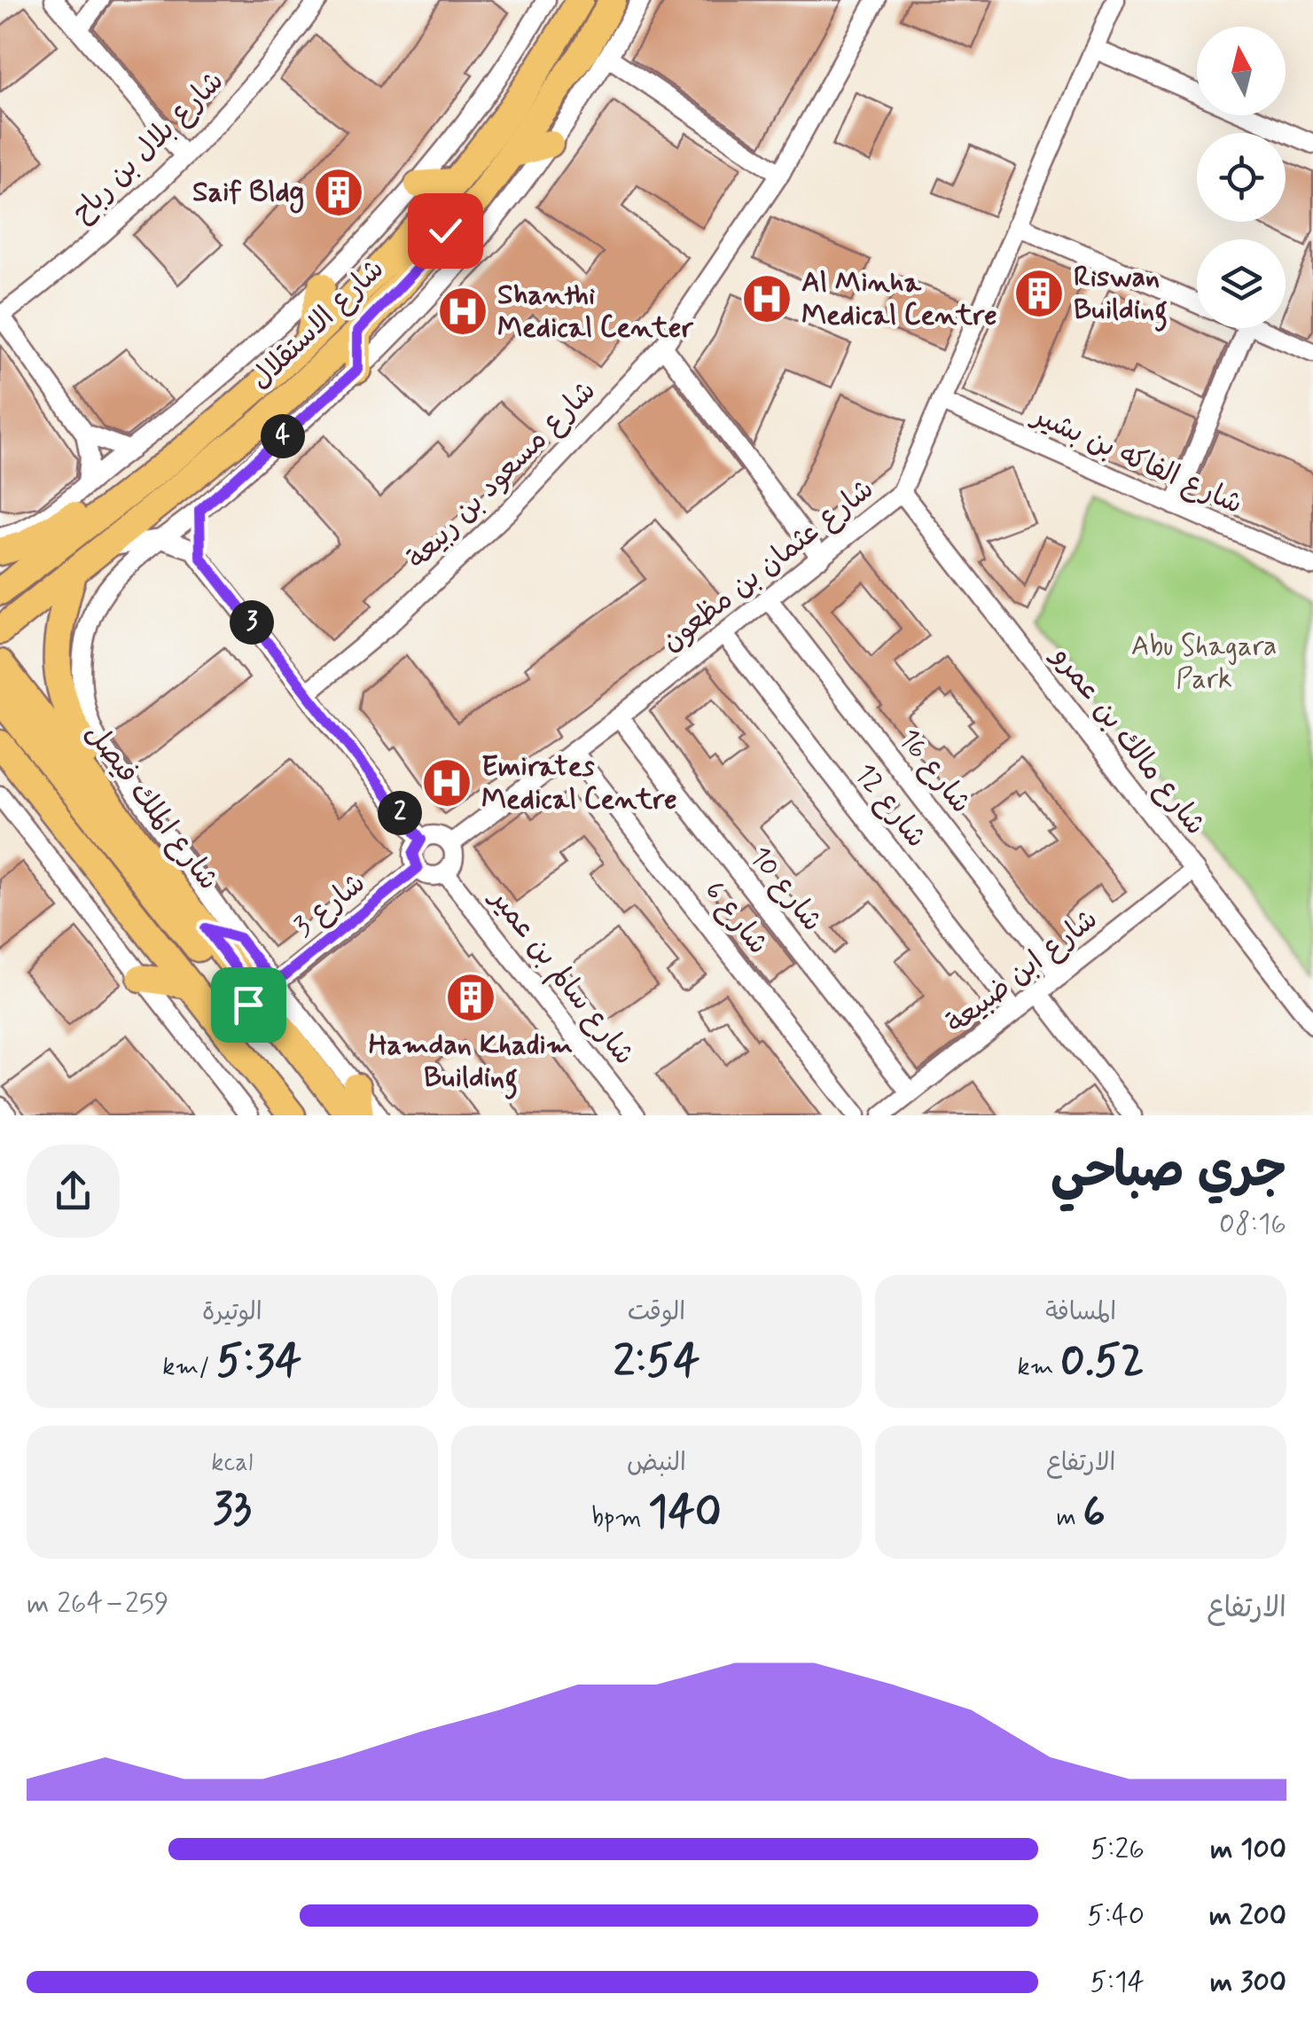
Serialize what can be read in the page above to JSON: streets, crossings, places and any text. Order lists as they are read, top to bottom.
{
  "streets": {
    "main road": ["شارع الاستقلال", "شارع الملك فيصل"],
    "street": [
      "شارع بلال بن رباح",
      "شارع الفاكه بن بشير",
      "شارع مسعود بن ربيعة",
      "شارع عثمان بن مظعون",
      "شارع مالك بن عمرو",
      "شارع 16",
      "شارع 12",
      "شارع 10",
      "شارع 3",
      "شارع 6",
      "شارع ابن ضبيعة",
      "شارع سالم بن عمير"
    ]
  },
  "crossings": [
    ["شارع الاستقلال", "شارع الملك فيصل"],
    ["شارع الفاكه بن بشير", "شارع عثمان بن مظعون"],
    ["شارع عثمان بن مظعون", "شارع مالك بن عمرو"],
    ["شارع عثمان بن مظعون", "شارع 16"],
    ["شارع عثمان بن مظعون", "شارع 12"],
    ["شارع عثمان بن مظعون", "شارع 10"],
    ["شارع عثمان بن مظعون", "شارع 3"],
    ["شارع عثمان بن مظعون", "شارع 6"],
    ["شارع عثمان بن مظعون", "شارع سالم بن عمير"],
    ["شارع مالك بن عمرو", "شارع ابن ضبيعة"],
    ["شارع 16", "شارع ابن ضبيعة"],
    ["شارع 12", "شارع ابن ضبيعة"],
    ["شارع الملك فيصل", "شارع 3"],
    ["شارع 10", "شارع ابن ضبيعة"],
    ["شارع 3", "شارع سالم بن عمير"]
  ],
  "parks": ["Abu Shagara Park"],
  "places": {
    "building": ["Saif Bldg", "Riswan Building", "Hamdan Khadim Building"],
    "hospital": ["Al Minha Medical Centre", "Shanthi Medical Center", "Emirates Medical Centre"]
  },
  "north": "top",
  "page": {
    "pins": ["4", "3", "2"],
    "heading": ["جري صباحي", "08:16"],
    "stats": [
      ["المسافة", "0.52 km"],
      ["الوقت", "2:54"],
      ["الوتيرة", "5:34 /km"],
      ["الارتفاع", "6 m"],
      ["النبض", "140 bpm"],
      ["kcal", "33"]
    ],
    "chart": ["الارتفاع", "259–264 m"],
    "list": [
      {
        "name": "100 m",
        "note": "5:26"
      },
      {
        "name": "200 m",
        "note": "5:40"
      },
      {
        "name": "300 m",
        "note": "5:14"
      }
    ]
  }
}
